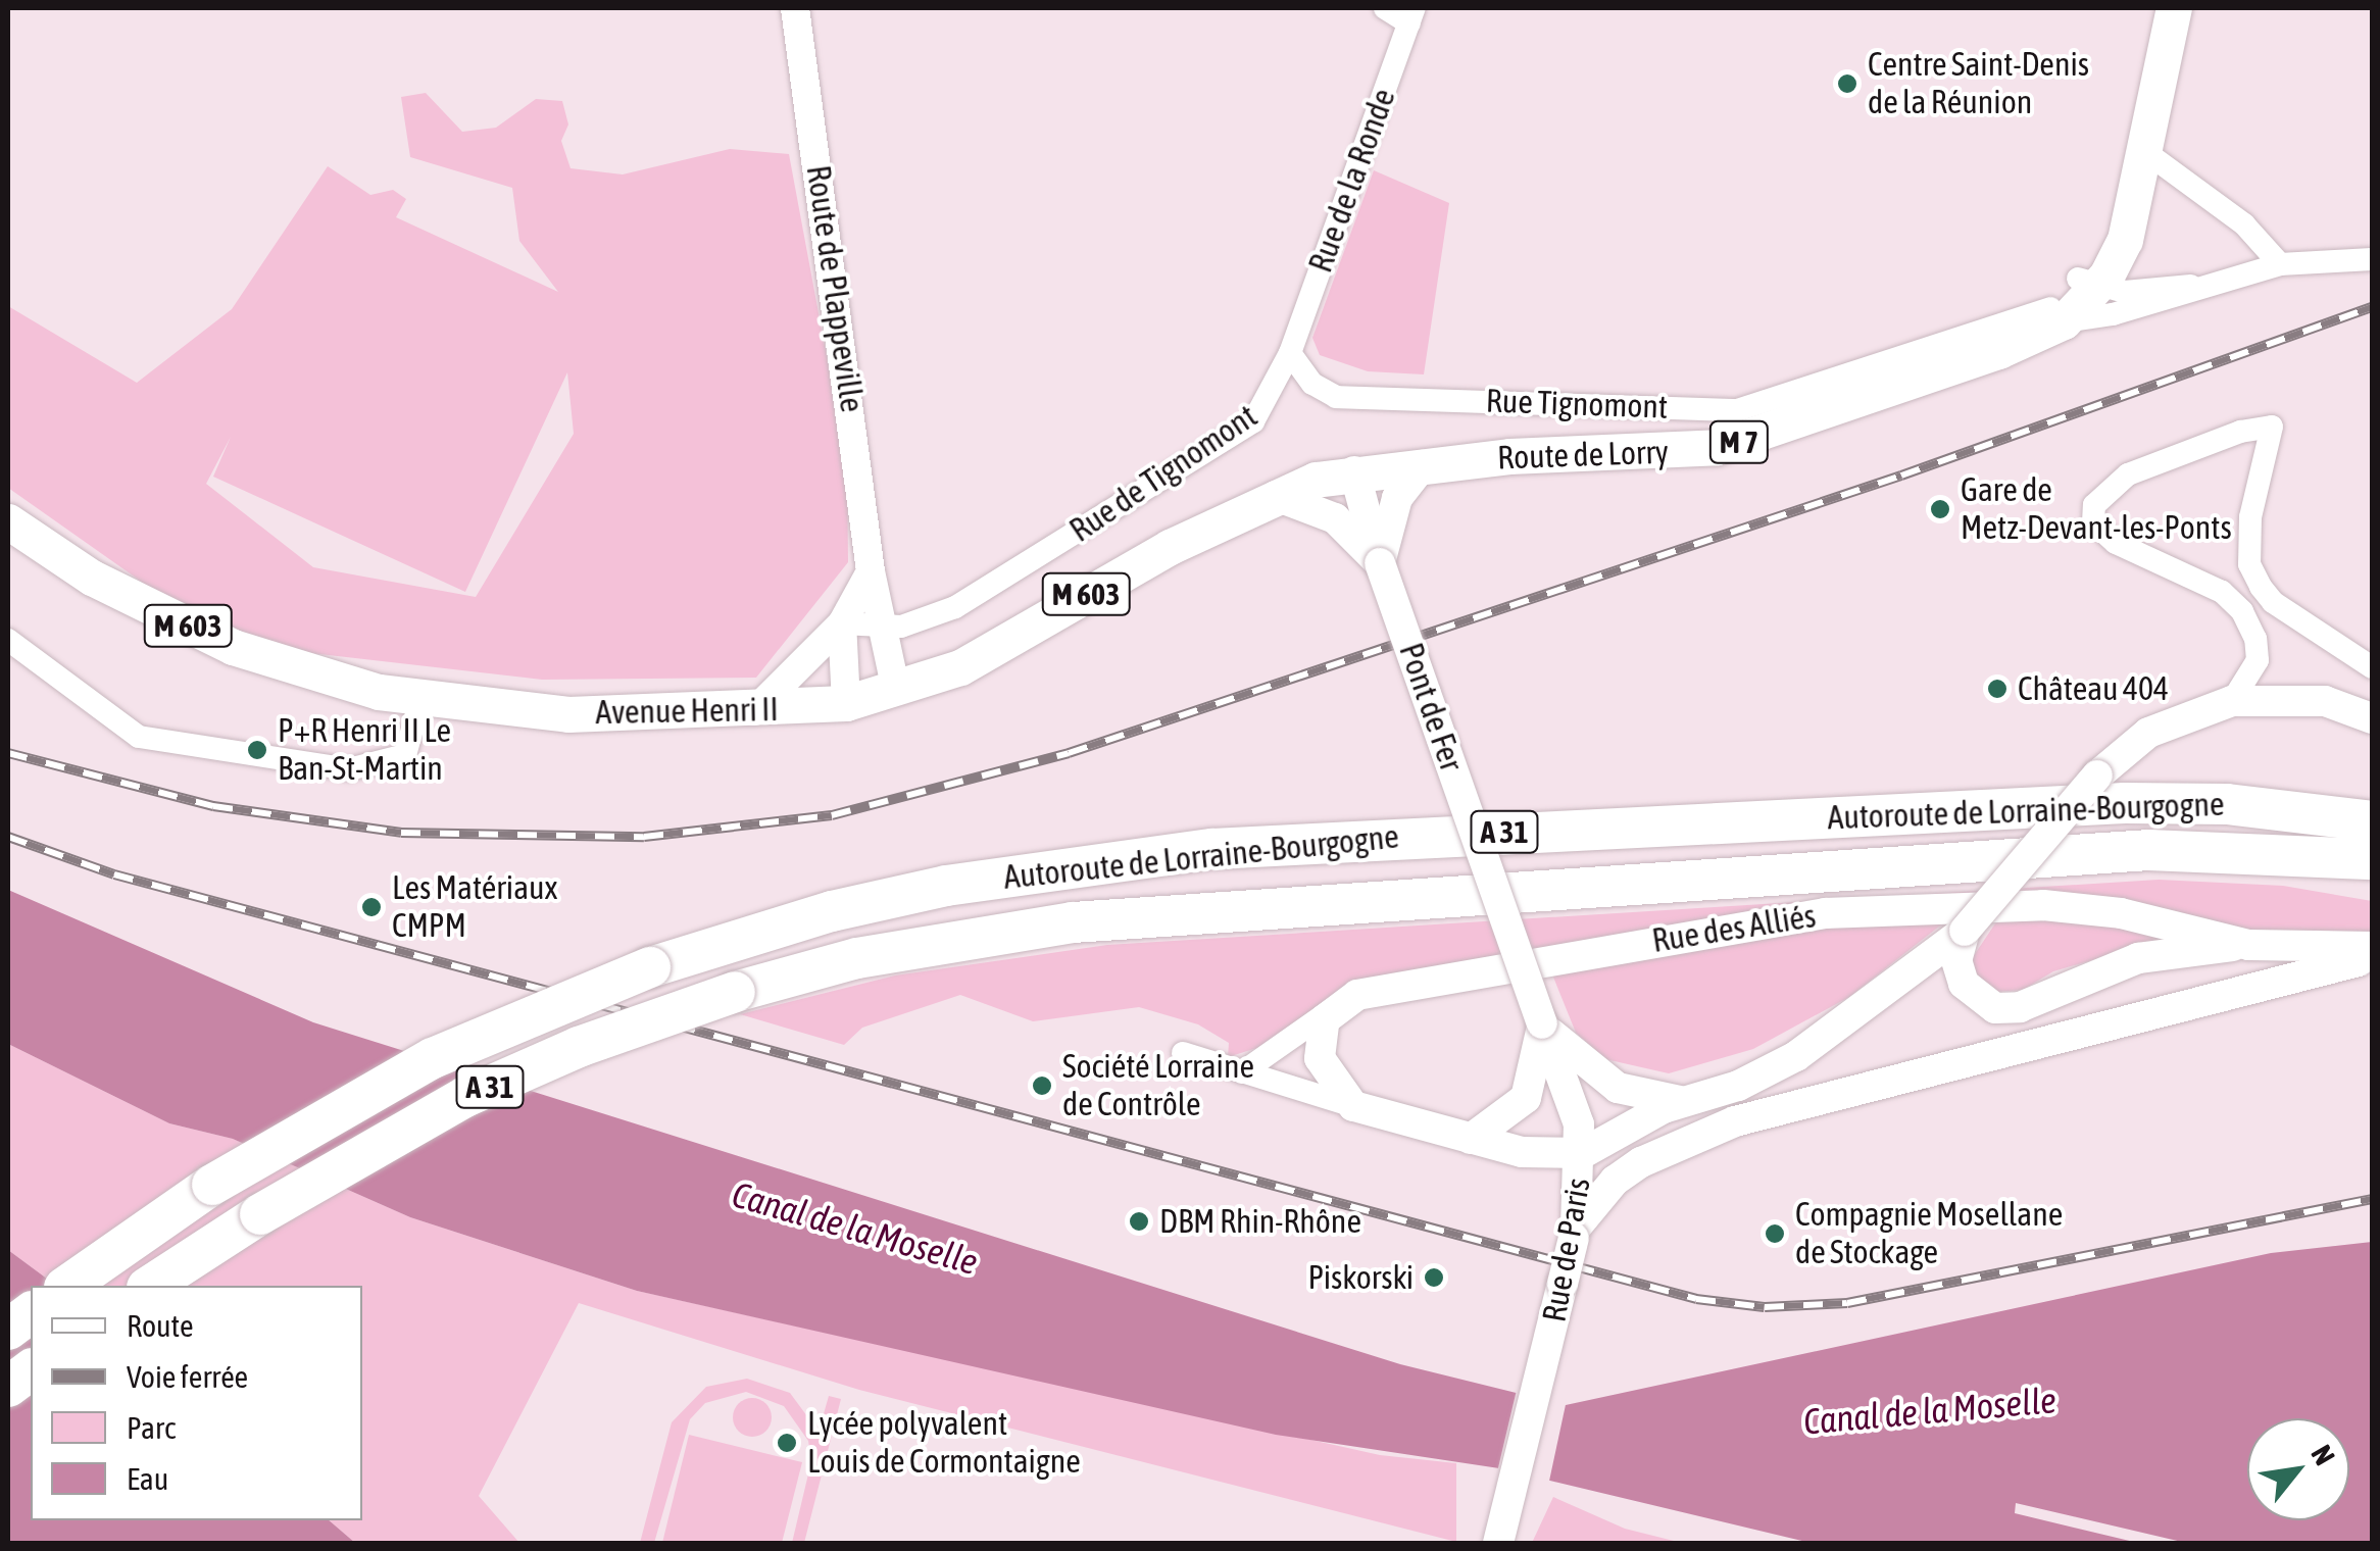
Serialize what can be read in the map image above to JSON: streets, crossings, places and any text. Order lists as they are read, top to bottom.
{
  "streets": {
    "highway": ["Autoroute de Lorraine-Bourgogne", "A 31"],
    "main road": [
      "M 7",
      "Route de Lorry",
      "M 603",
      "Pont de Fer",
      "Avenue Henri II",
      "Rue des Alliés",
      "Rue de Paris"
    ],
    "street": [
      "Rue de la Ronde",
      "Route de Plappeville",
      "Rue Tignomont",
      "Rue de Tignomont"
    ]
  },
  "crossings": [
    ["Rue de la Ronde", "Rue Tignomont"],
    ["Rue de la Ronde", "Rue de Tignomont"],
    ["Route de Plappeville", "Rue de Tignomont"],
    ["Route de Plappeville", "Avenue Henri II"],
    ["Rue Tignomont", "Route de Lorry"],
    ["Rue Tignomont", "Rue de Tignomont"],
    ["Route de Lorry", "Pont de Fer"],
    ["Route de Lorry", "Avenue Henri II"],
    ["Pont de Fer", "Avenue Henri II"],
    ["Pont de Fer", "Rue de Paris"]
  ],
  "water": ["Canal de la Moselle"],
  "places": [
    "Centre Saint-Denis de la Réunion",
    "Gare de Metz-Devant-les-Ponts",
    "Château 404",
    "P+R Henri II Le Ban-St-Martin",
    "Les Matériaux CMPM",
    "Société Lorraine de Contrôle",
    "DBM Rhin-Rhône",
    "Compagnie Mosellane de Stockage",
    "Piskorski",
    "Lycée polyvalent Louis de Cormontaigne"
  ],
  "legend": [
    "Route",
    "Voie ferrée",
    "Parc",
    "Eau"
  ],
  "north": "top right"
}
